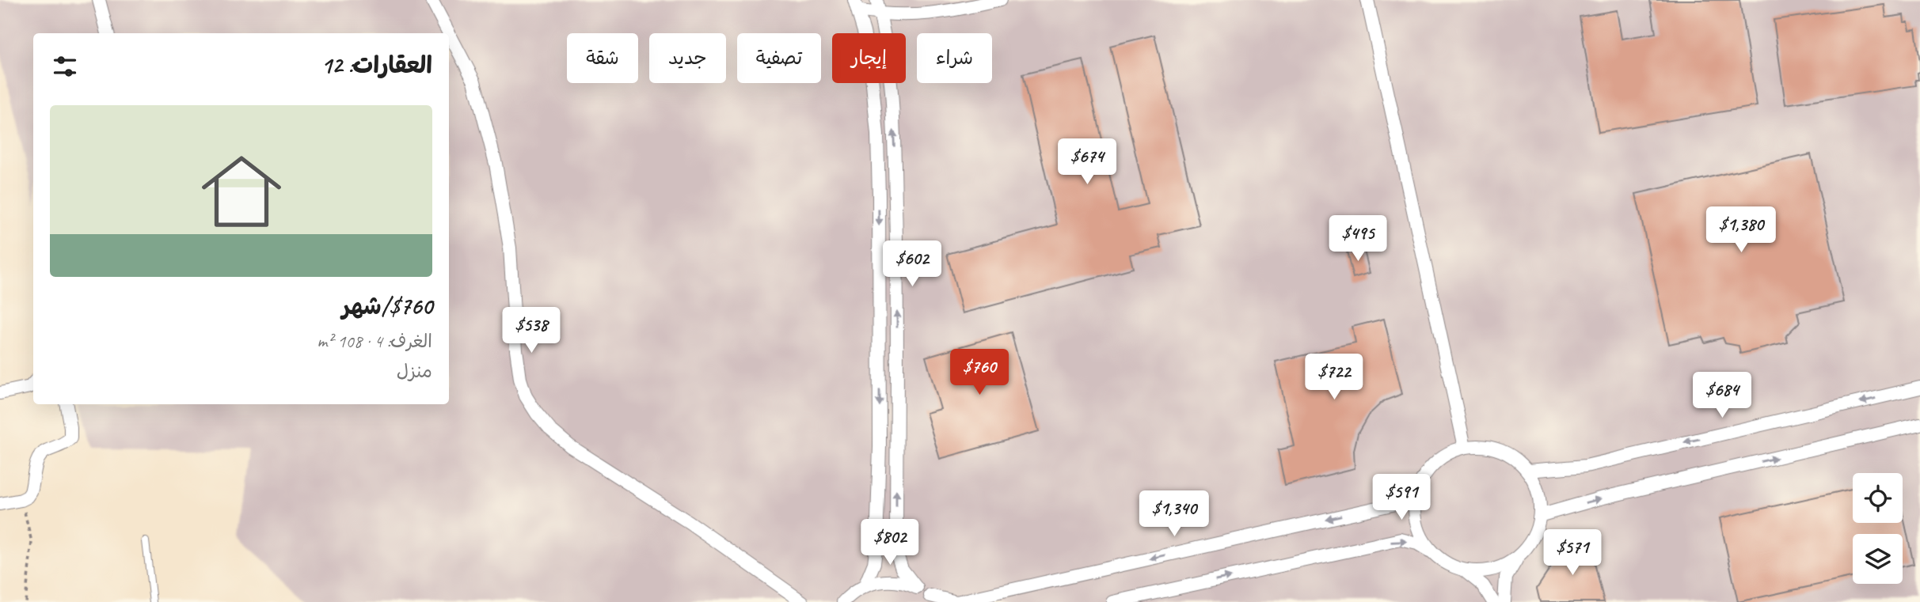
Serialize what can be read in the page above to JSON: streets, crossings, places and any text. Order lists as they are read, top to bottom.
{
  "page": {
    "chip": [
      "شراء",
      "إيجار",
      "تصفية",
      "جديد",
      "شقة"
    ],
    "heading": "العقارات: 12",
    "list": [
      {
        "name": "$760/شهر",
        "note": "الغرف: 4 · 108 m² · منزل"
      }
    ],
    "price": [
      "$674",
      "$1,380",
      "$495",
      "$602",
      "$538",
      "$760",
      "$722",
      "$684",
      "$591",
      "$1,340",
      "$802",
      "$571"
    ]
  }
}
